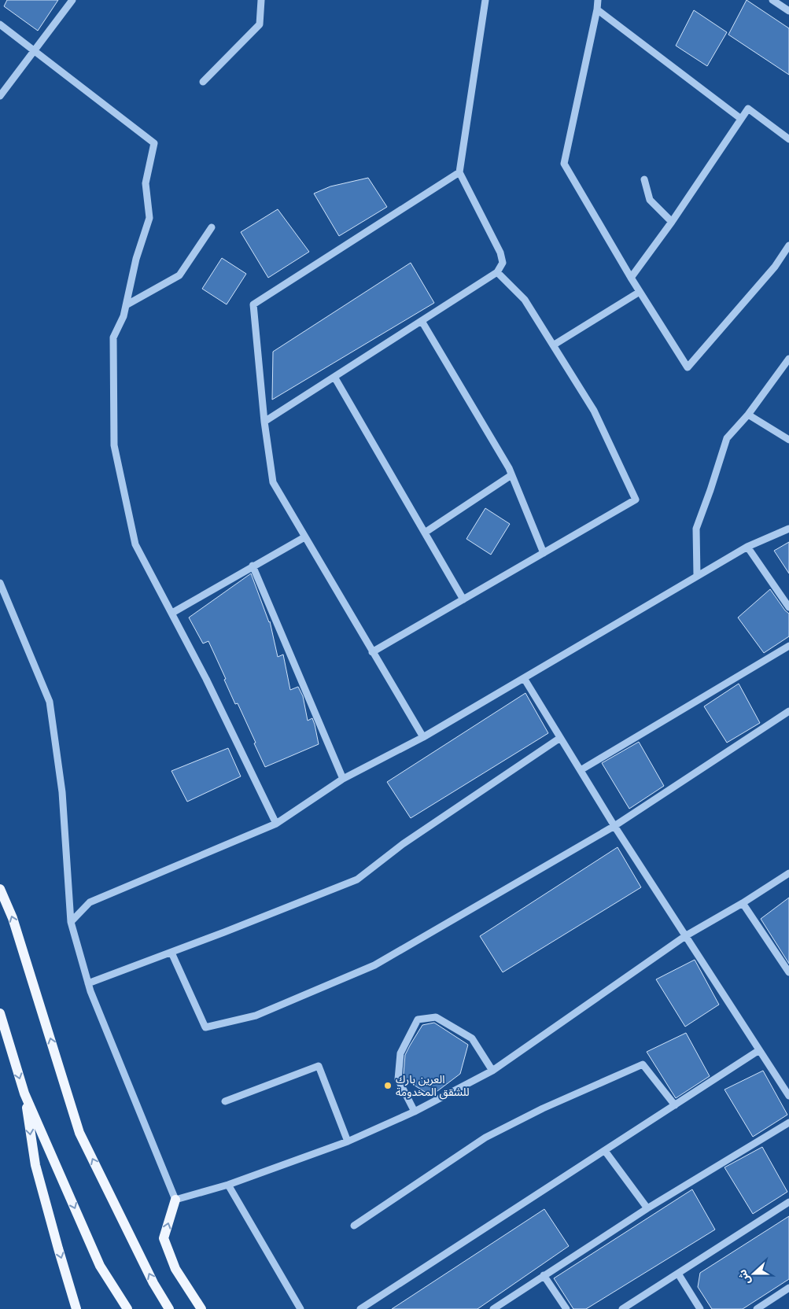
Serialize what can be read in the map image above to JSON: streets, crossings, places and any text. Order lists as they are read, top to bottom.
{
  "places": ["العرين بارك للشقق المخدومة"],
  "north": "left"
}
